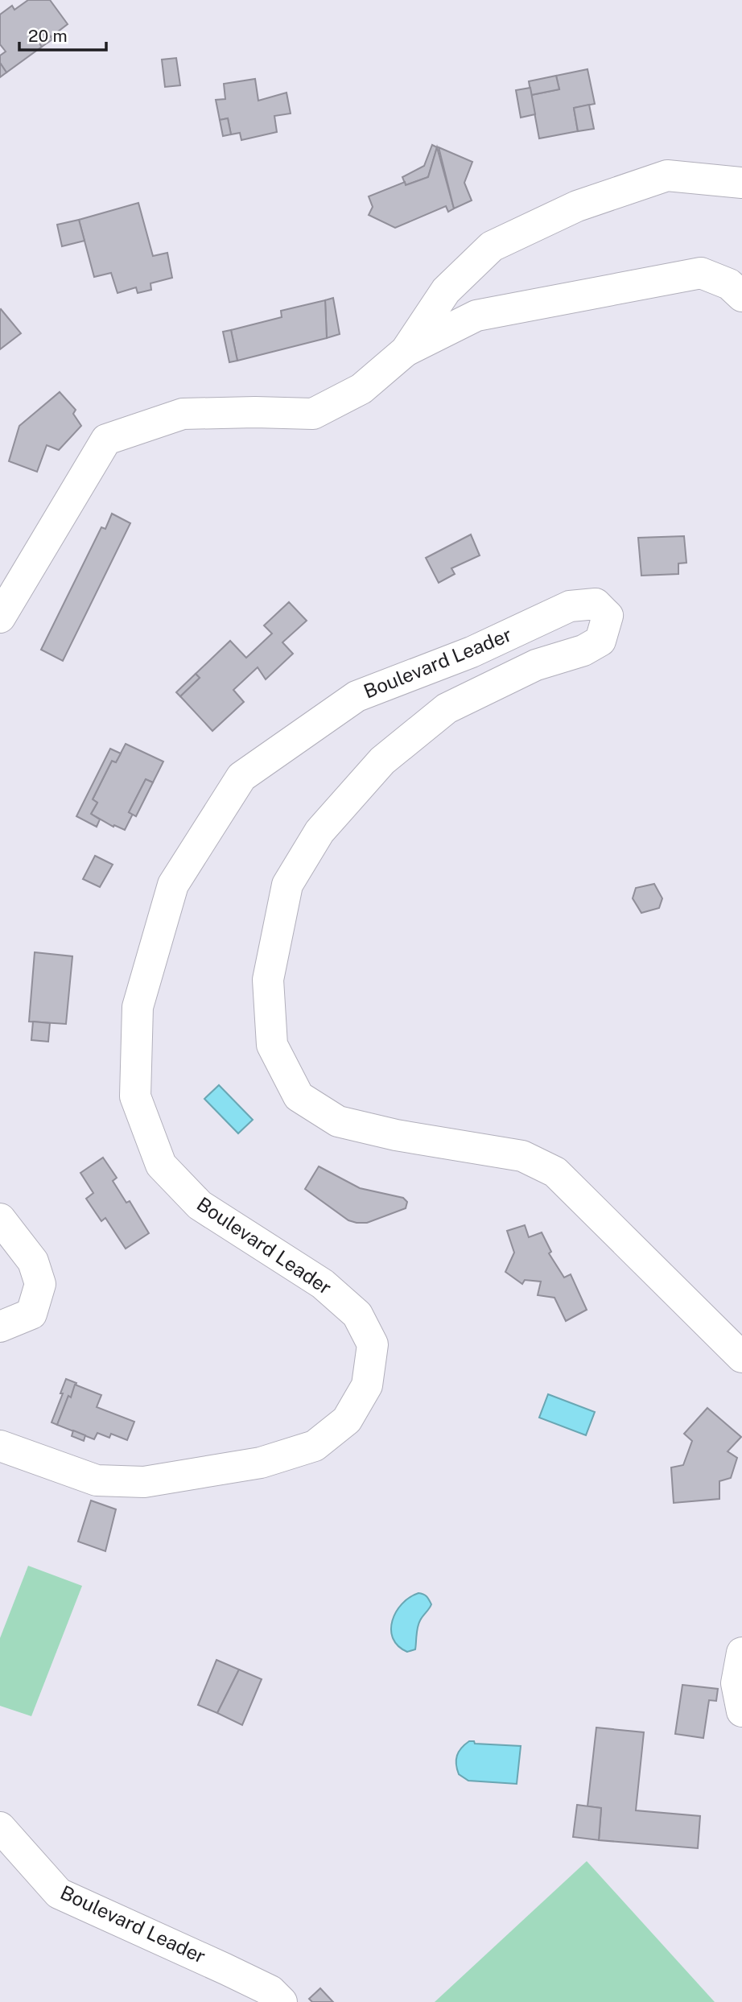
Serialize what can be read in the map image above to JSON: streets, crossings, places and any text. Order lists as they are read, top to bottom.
{
  "streets": {
    "street": ["Boulevard Leader"]
  },
  "scale_bar": "20 m"
}
